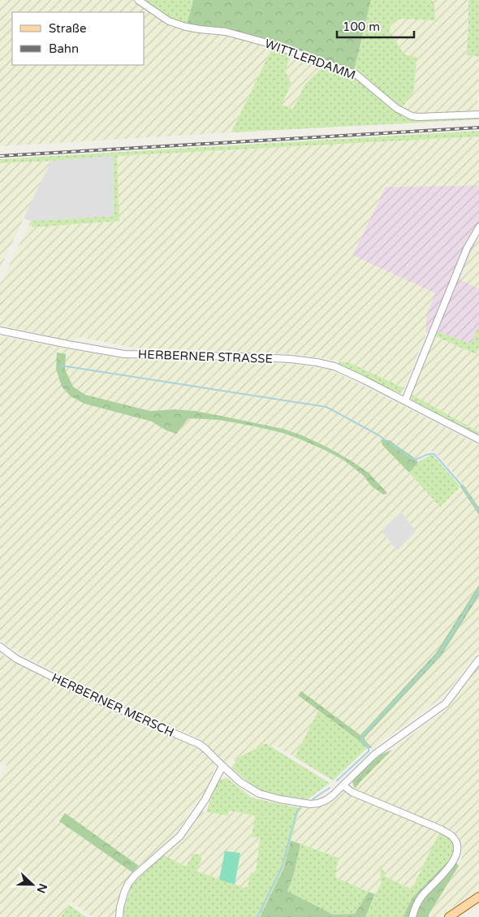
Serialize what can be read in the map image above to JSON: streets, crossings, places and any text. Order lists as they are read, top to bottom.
{
  "streets": {
    "street": ["WITTLERDAMM", "HERBERNER STRASSE", "HERBERNER MERSCH"]
  },
  "legend": ["Straße", "Bahn"],
  "scale_bar": "100 m",
  "north": "right"
}
